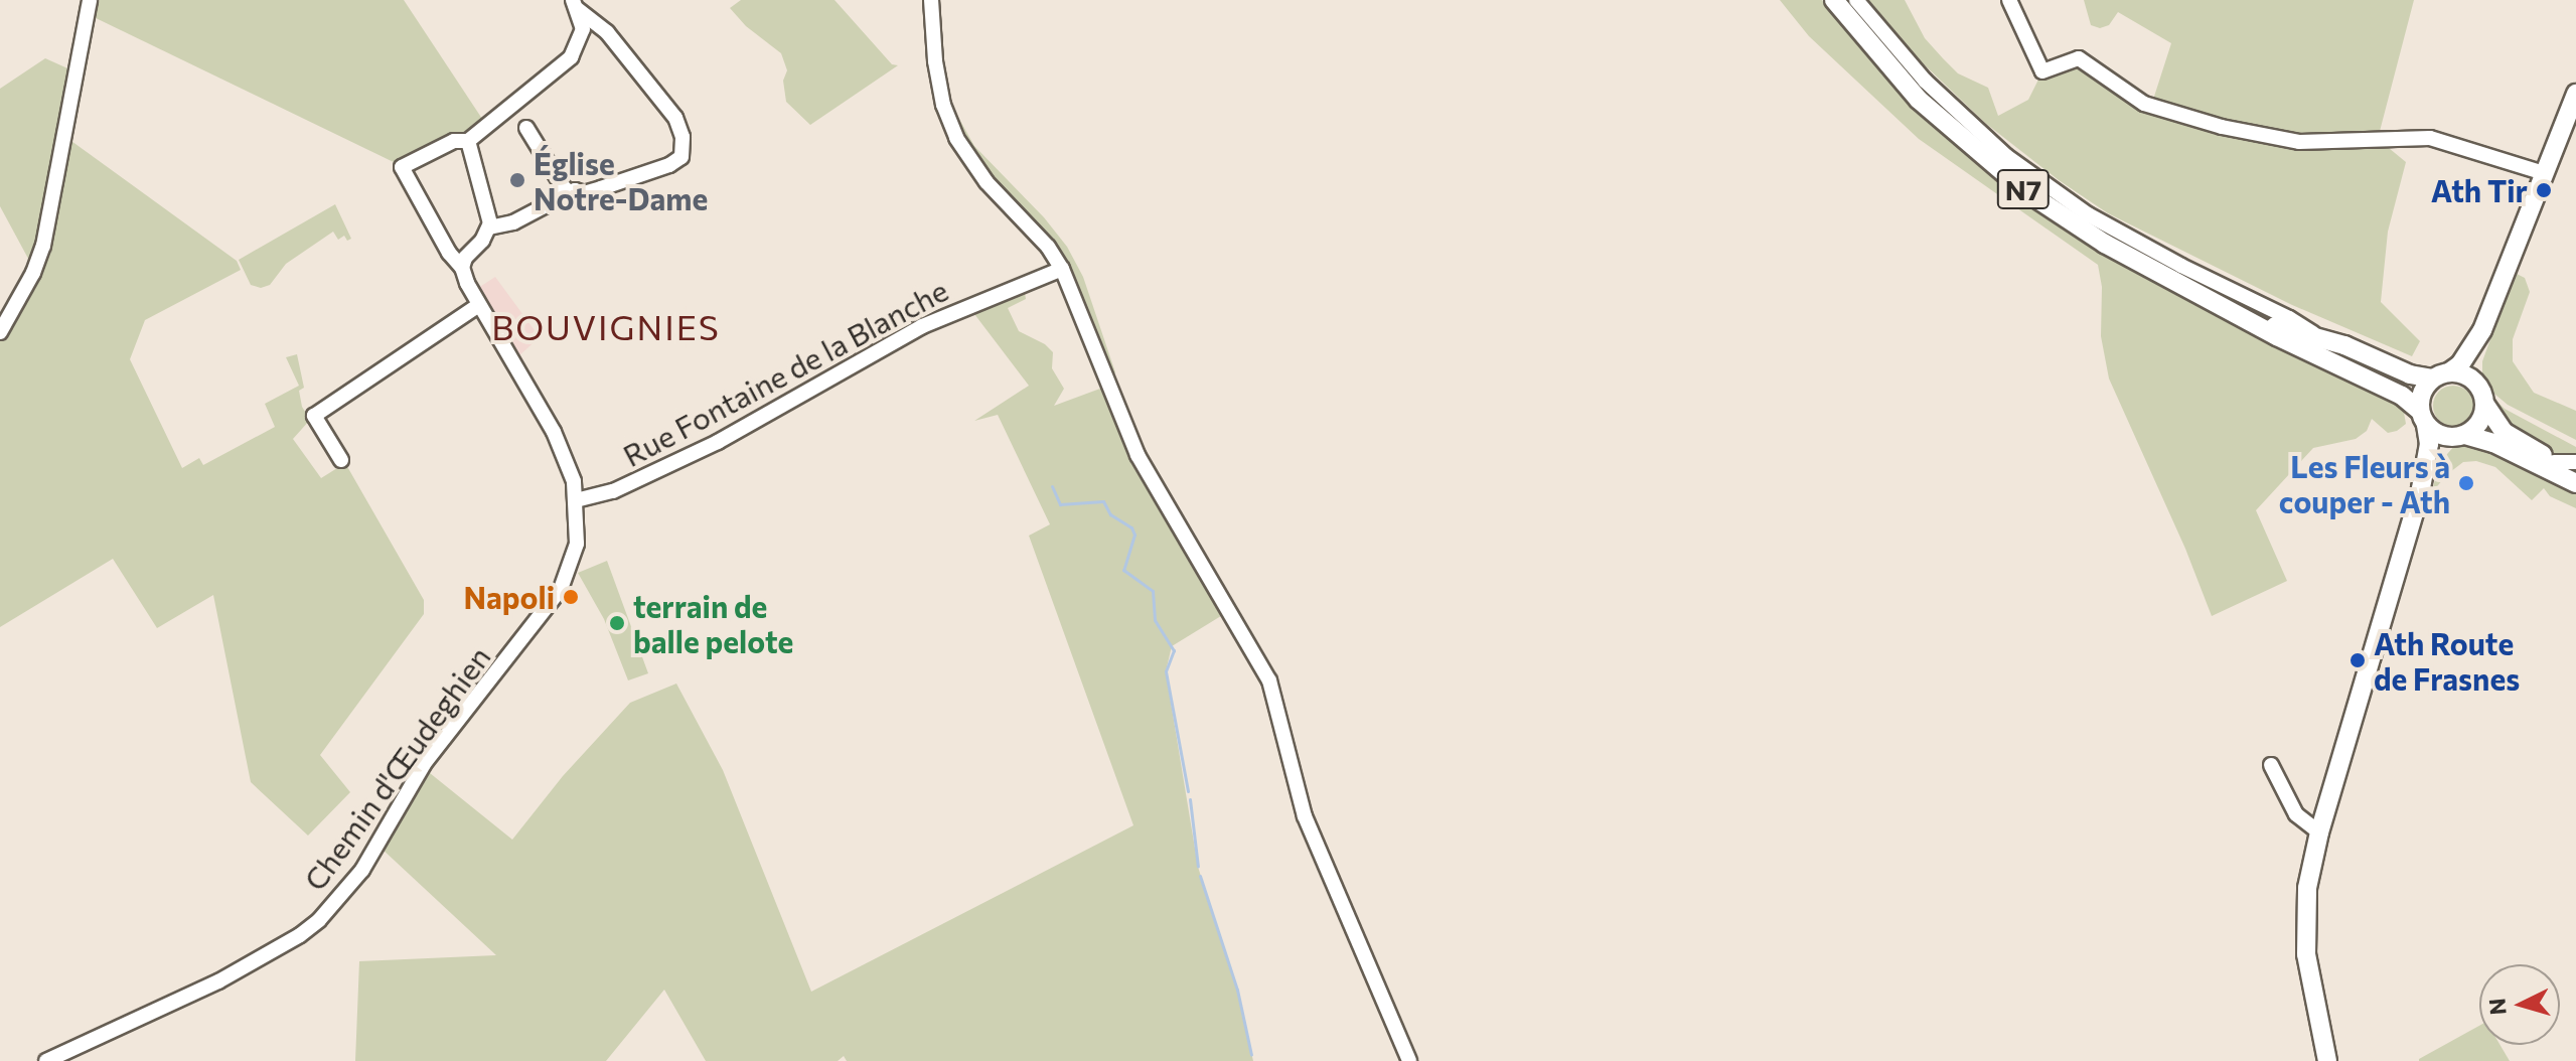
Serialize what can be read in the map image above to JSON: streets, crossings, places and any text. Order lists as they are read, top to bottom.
{
  "streets": {
    "main road": ["N7"],
    "street": ["Rue Fontaine de la Blanche", "Chemin d'Œudeghien"]
  },
  "crossings": [
    ["Rue Fontaine de la Blanche", "Chemin d'Œudeghien"]
  ],
  "districts": ["BOUVIGNIES"],
  "places": [
    "Église Notre-Dame",
    "Ath Tir",
    "Les Fleurs à couper - Ath",
    "Napoli",
    "terrain de balle pelote",
    "Ath Route de Frasnes"
  ],
  "north": "left"
}
